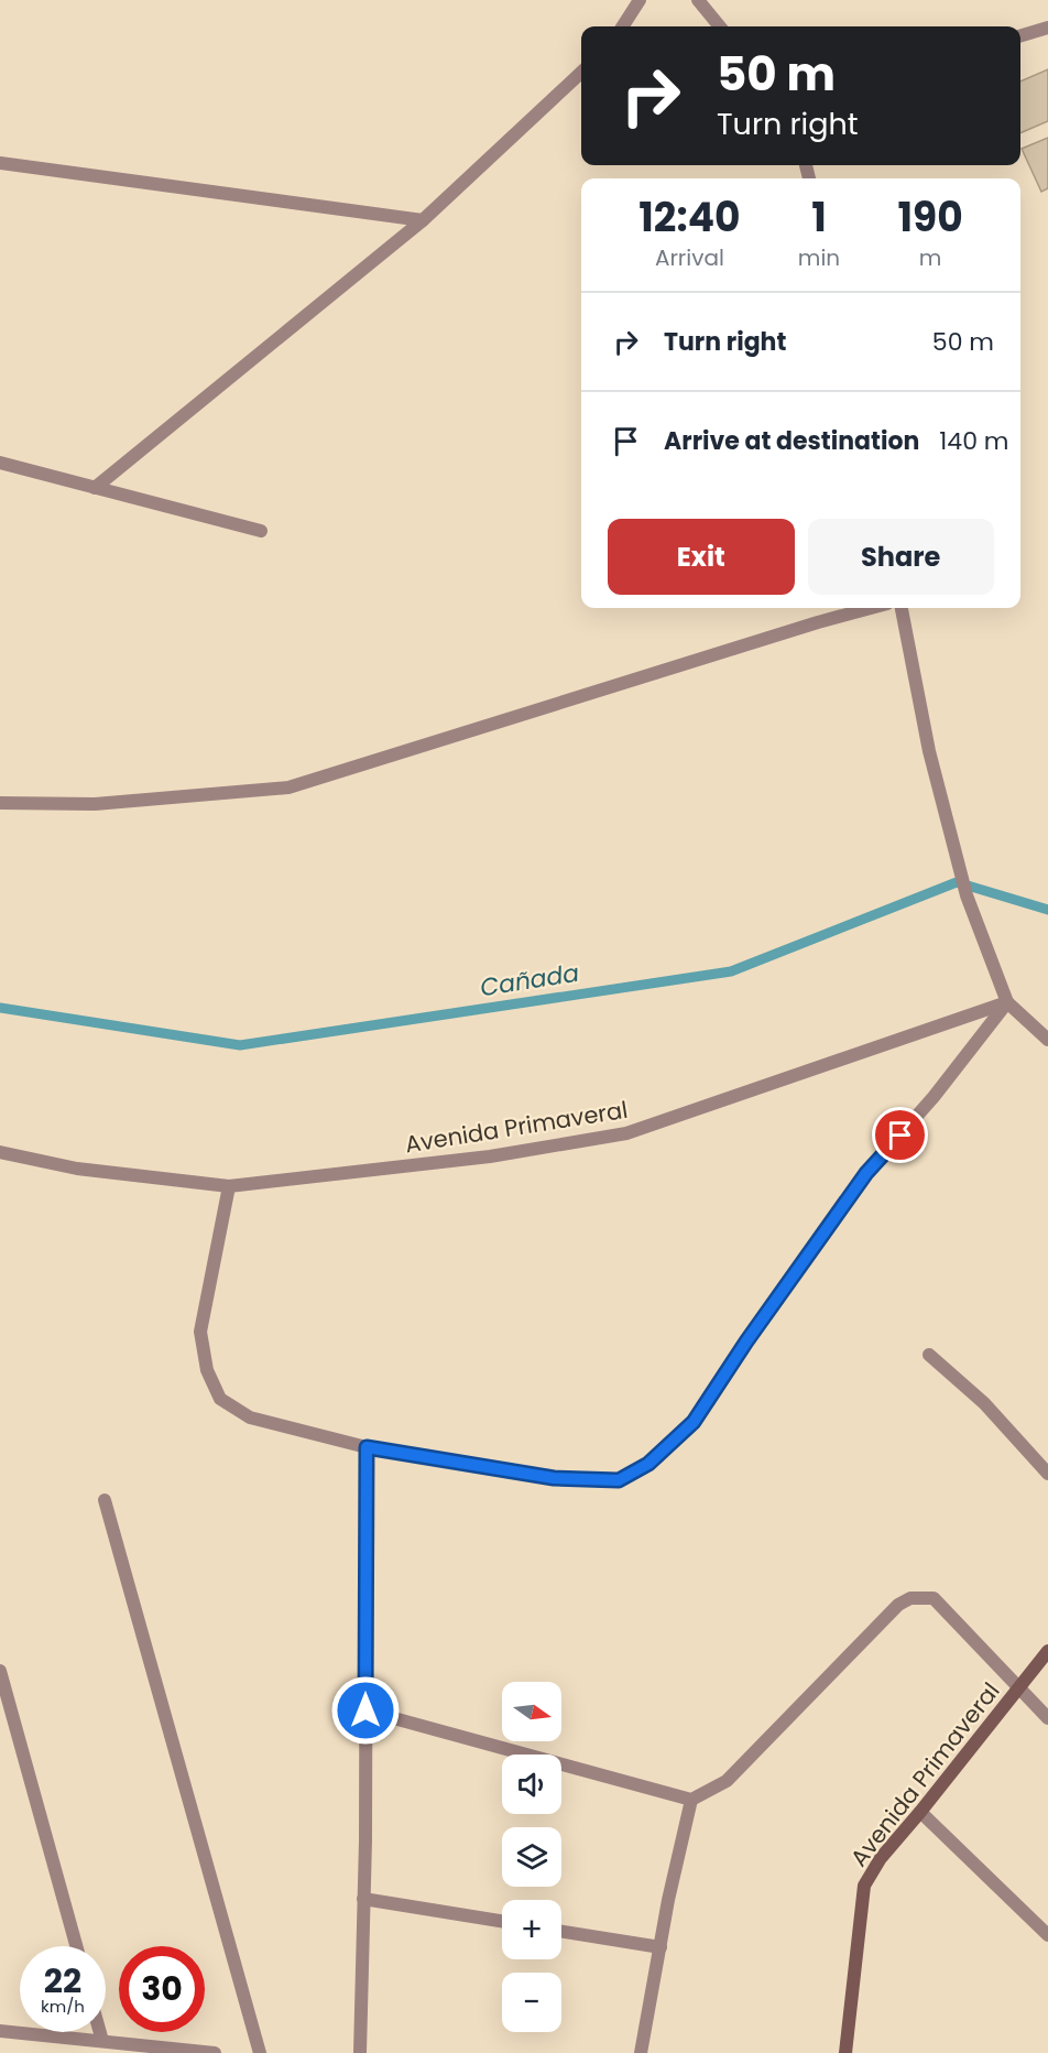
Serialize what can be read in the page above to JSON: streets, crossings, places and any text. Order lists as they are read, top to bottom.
{
  "streets": {
    "street": ["Avenida Primaveral"]
  },
  "water": ["Cañada"],
  "north": "right",
  "page": {
    "turn": ["50 m", "Turn right"],
    "eta": [
      "12:40",
      "Arrival",
      "1",
      "min",
      "190",
      "m"
    ],
    "list": [
      {
        "name": "Turn right",
        "value": "50 m"
      },
      {
        "name": "Arrive at destination",
        "value": "140 m"
      }
    ],
    "buttons": ["Exit", "Share"],
    "map_buttons": ["+", "−"],
    "speed": "22 km/h",
    "limit": "30"
  }
}
